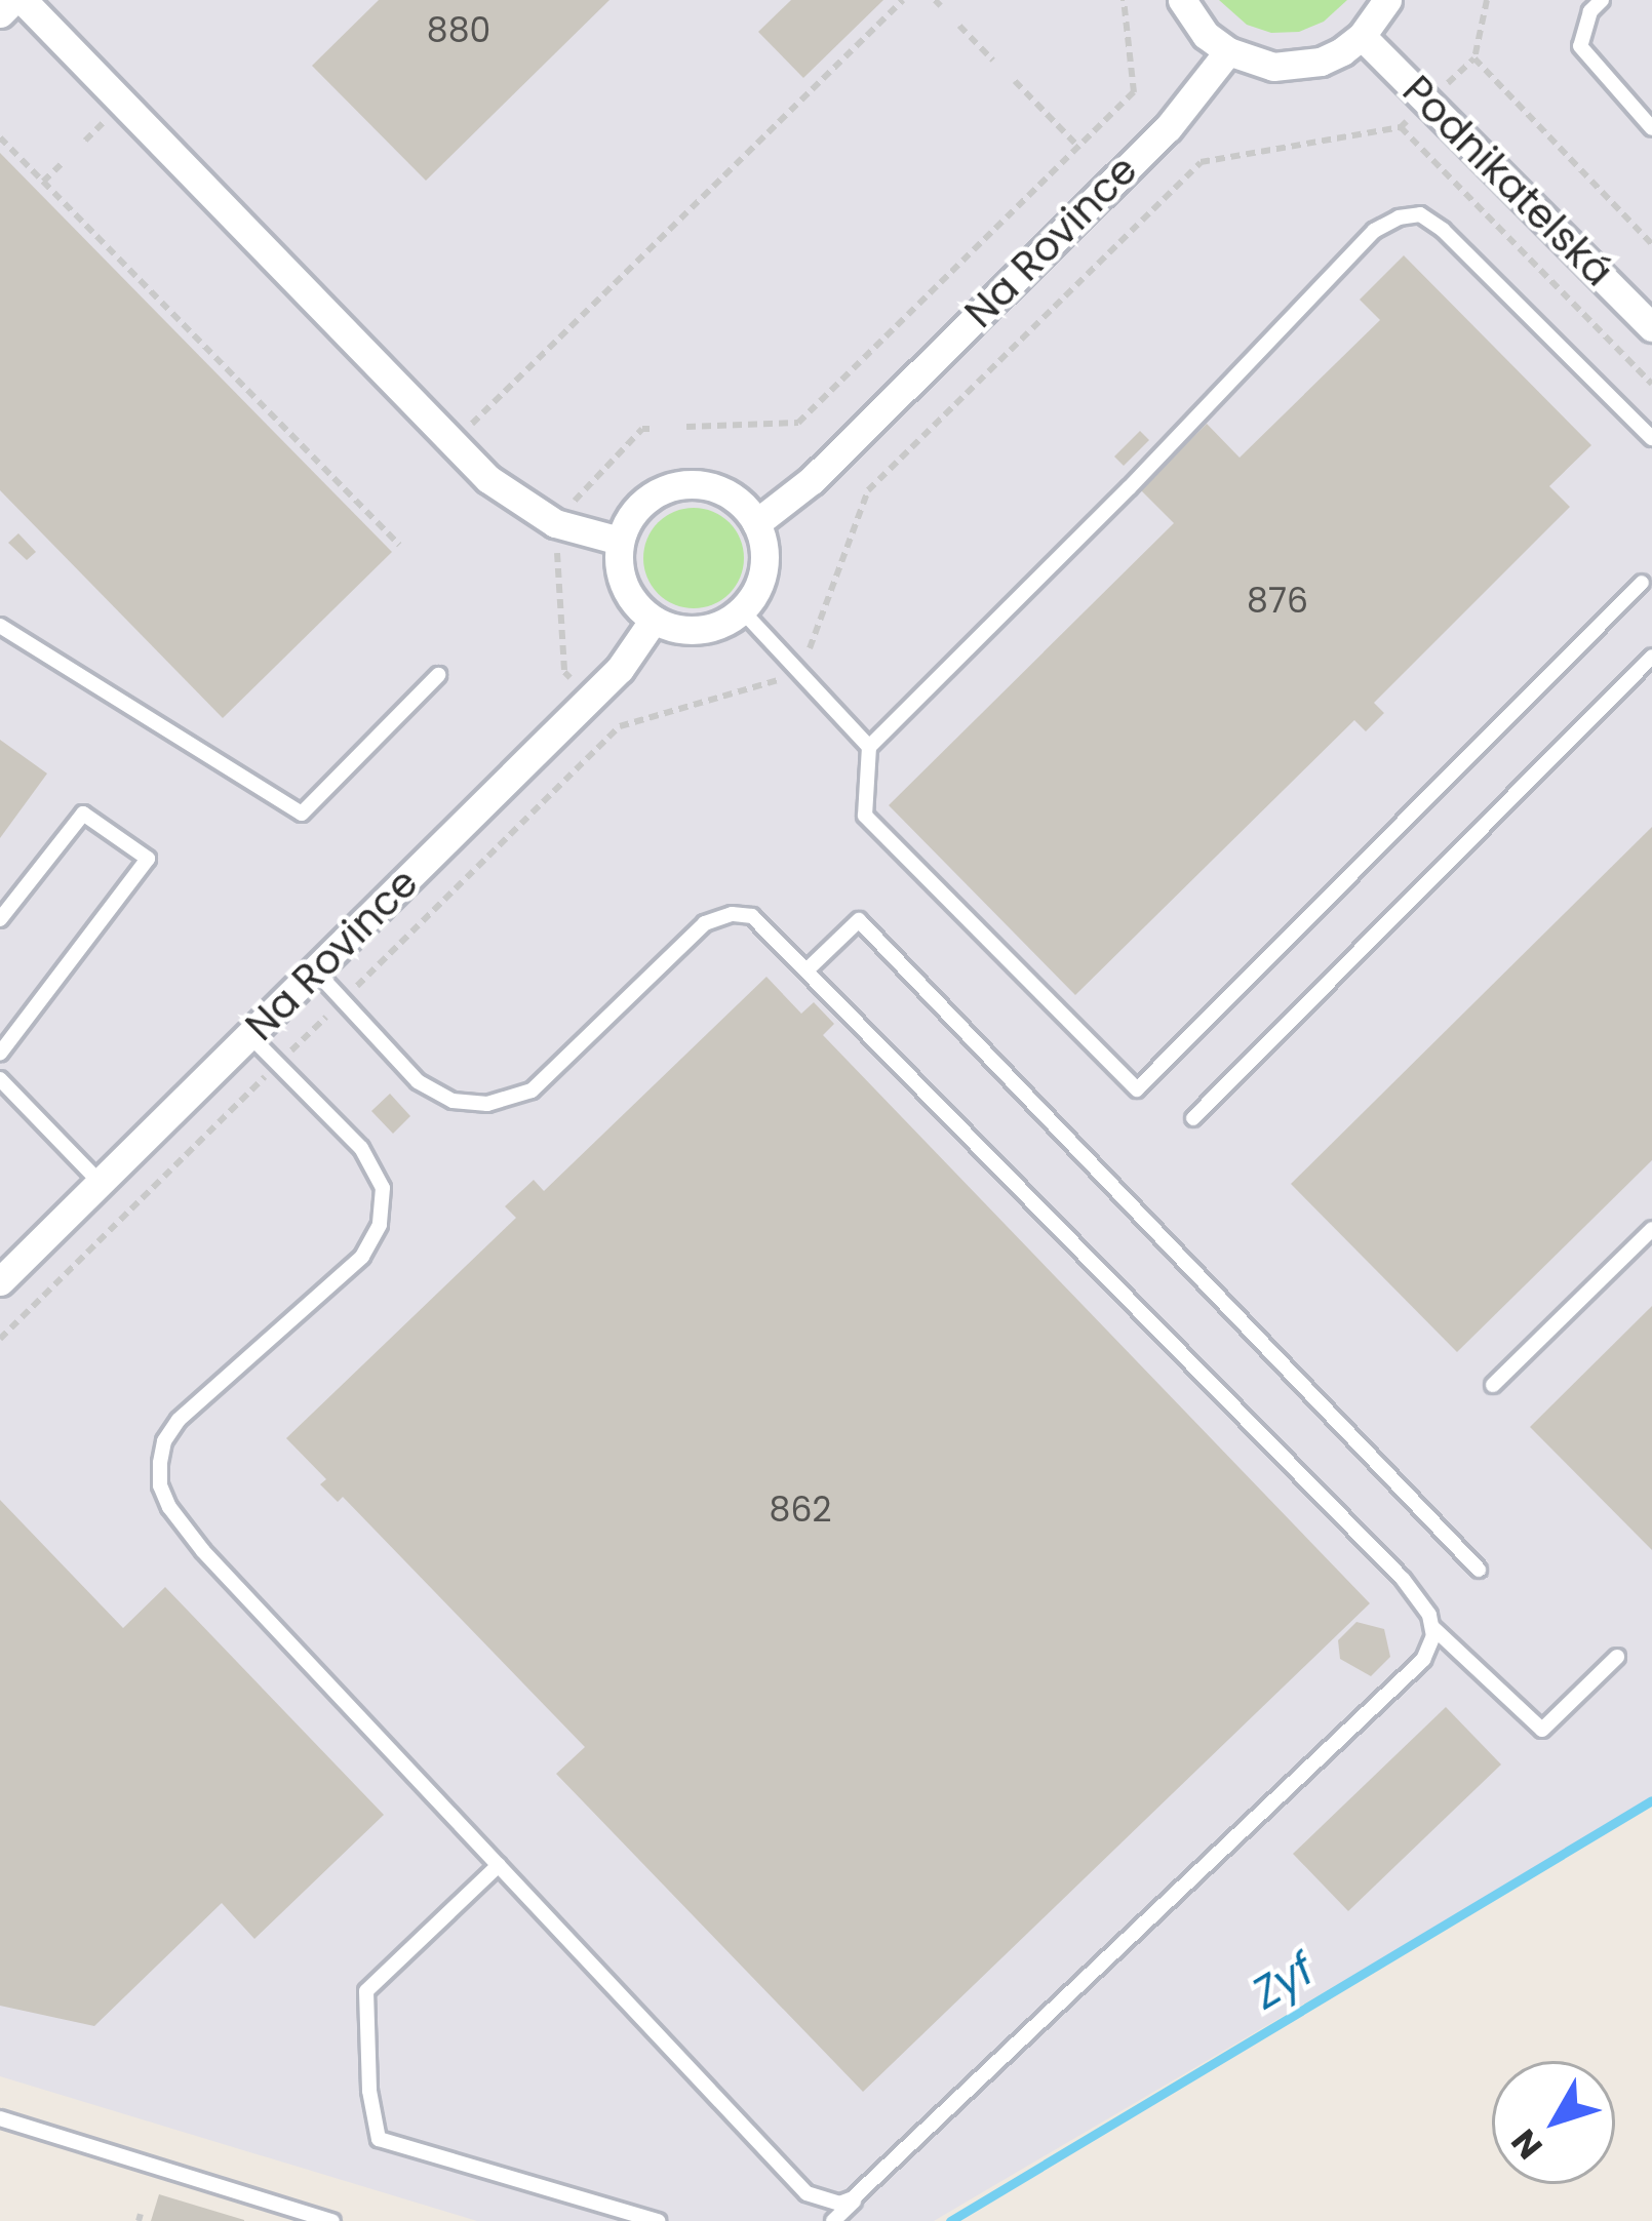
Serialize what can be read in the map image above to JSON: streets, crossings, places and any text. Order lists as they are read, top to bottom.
{
  "streets": {
    "street": ["Podnikatelská", "Na Rovince"]
  },
  "water": ["Zyf"],
  "house_numbers": ["880", "876", "862"],
  "north": "bottom left"
}
